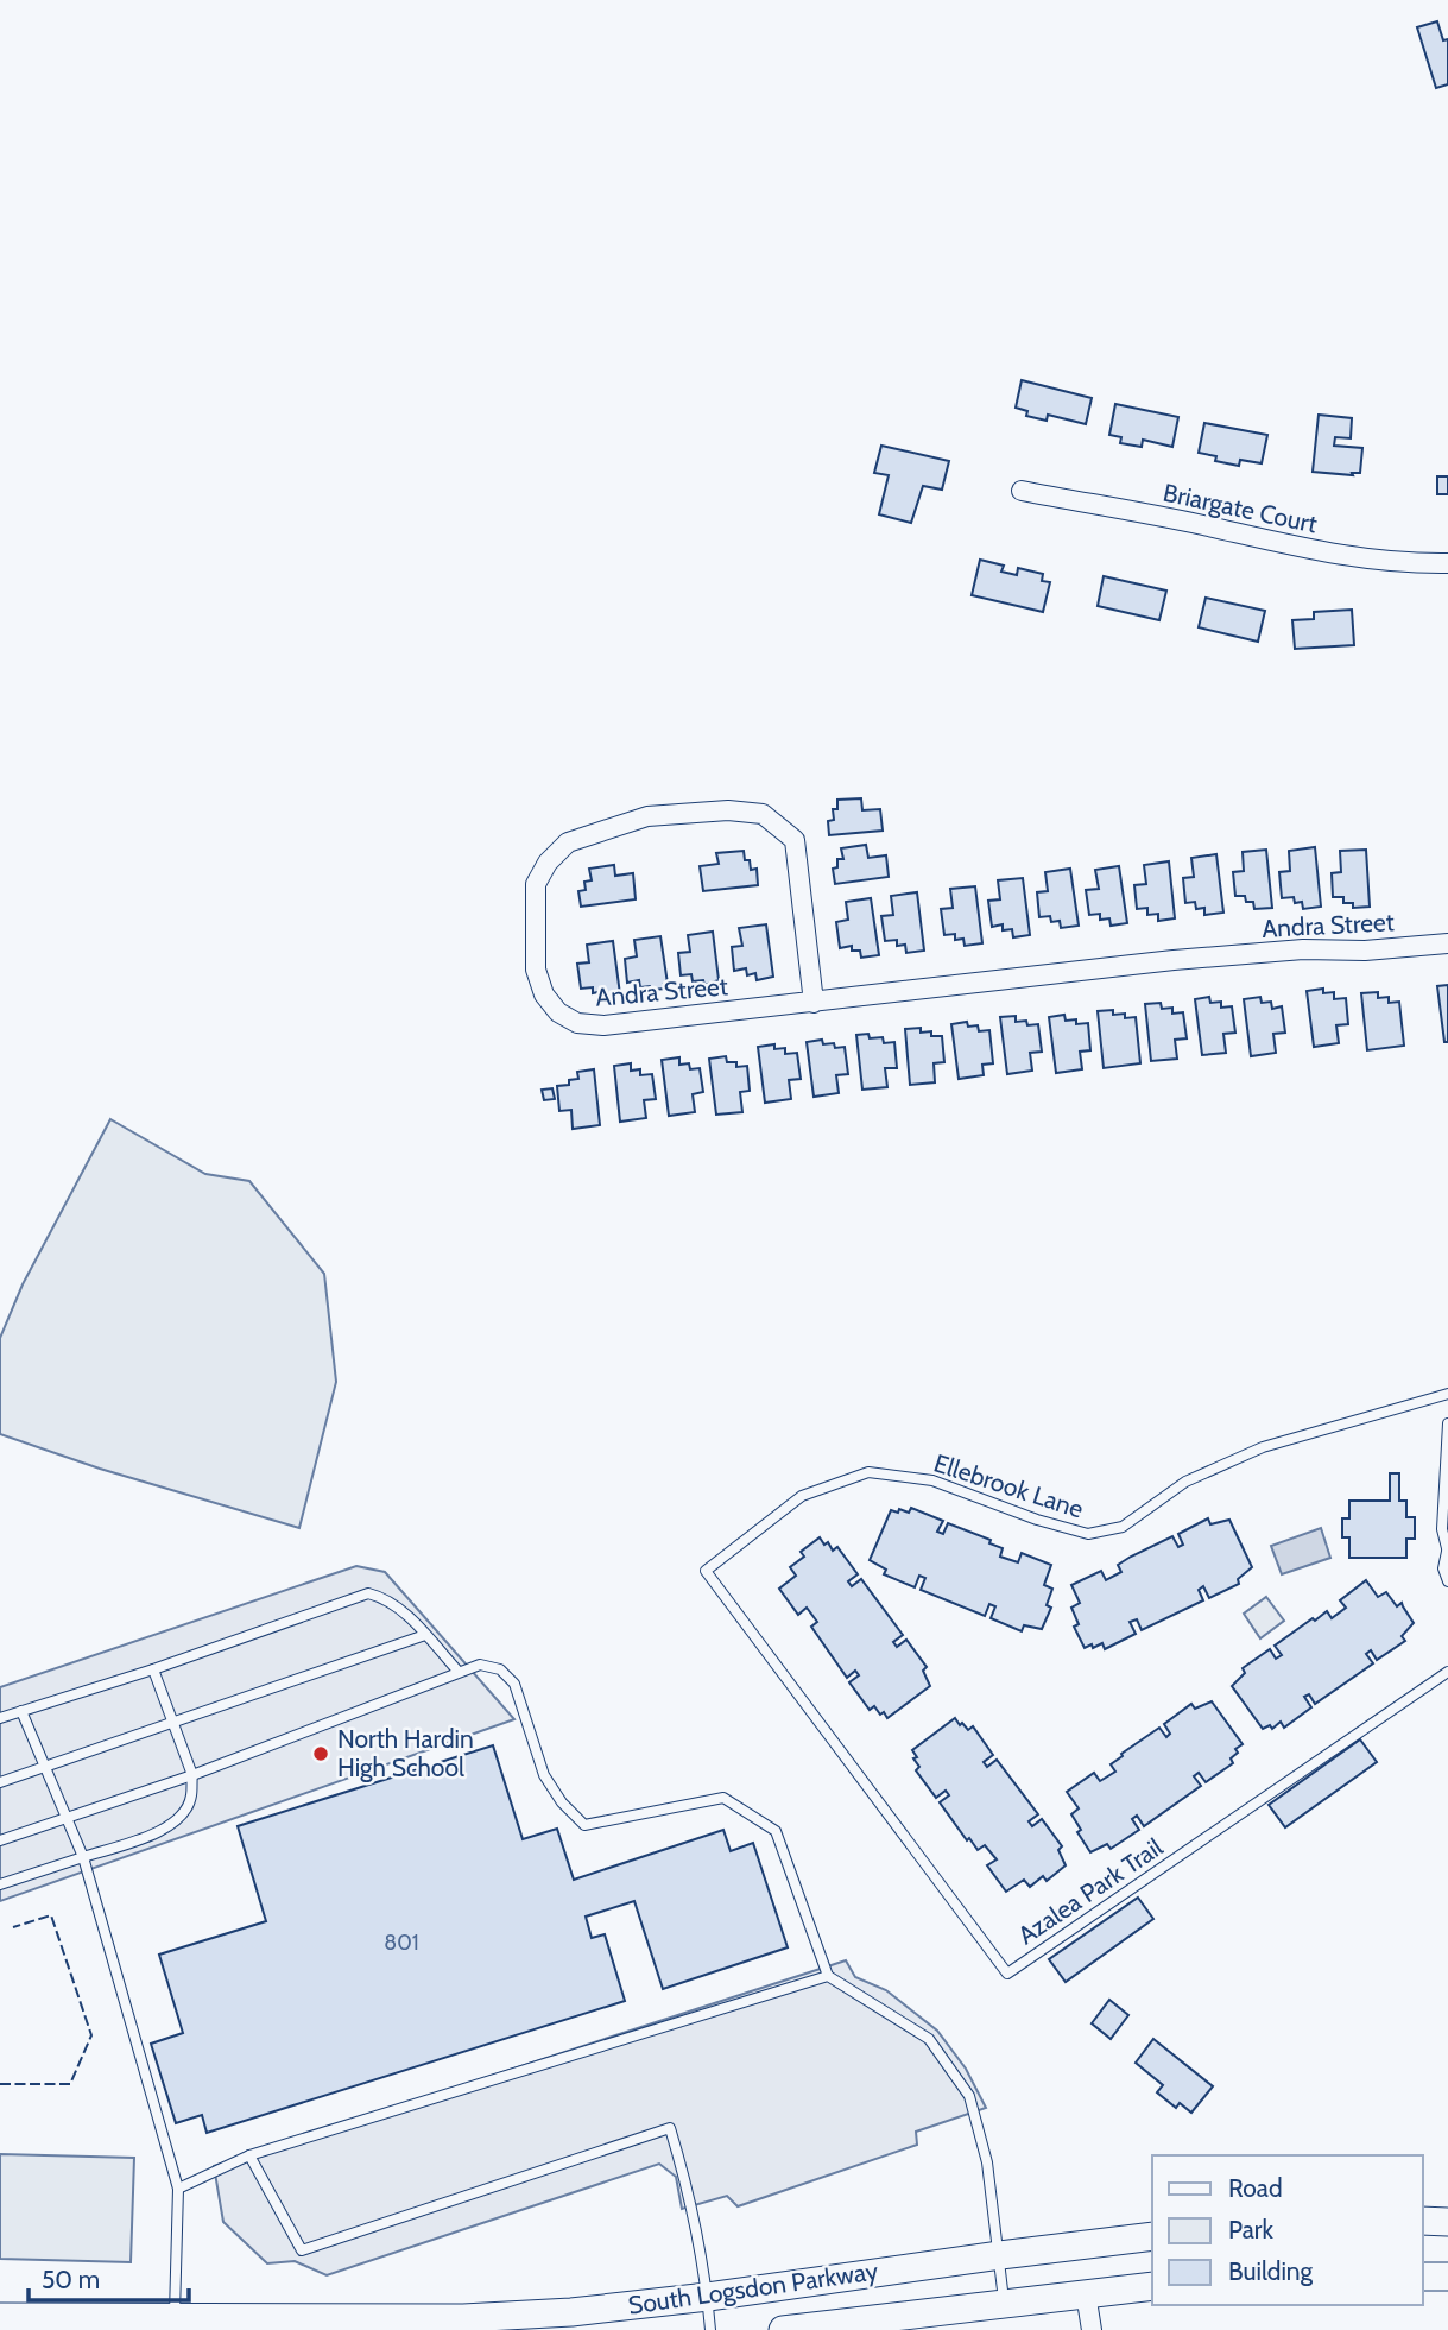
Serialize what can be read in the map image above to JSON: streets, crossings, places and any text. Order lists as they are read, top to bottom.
{
  "streets": {
    "main road": ["South Logsdon Parkway"],
    "street": ["Briargate Court", "Andra Street"],
    "lane": ["Ellebrook Lane", "Azalea Park Trail"]
  },
  "crossings": [
    ["Ellebrook Lane", "Azalea Park Trail"]
  ],
  "places": ["North Hardin High School"],
  "house_numbers": ["801"],
  "legend": ["Road", "Park", "Building"],
  "scale_bar": "50 m"
}
